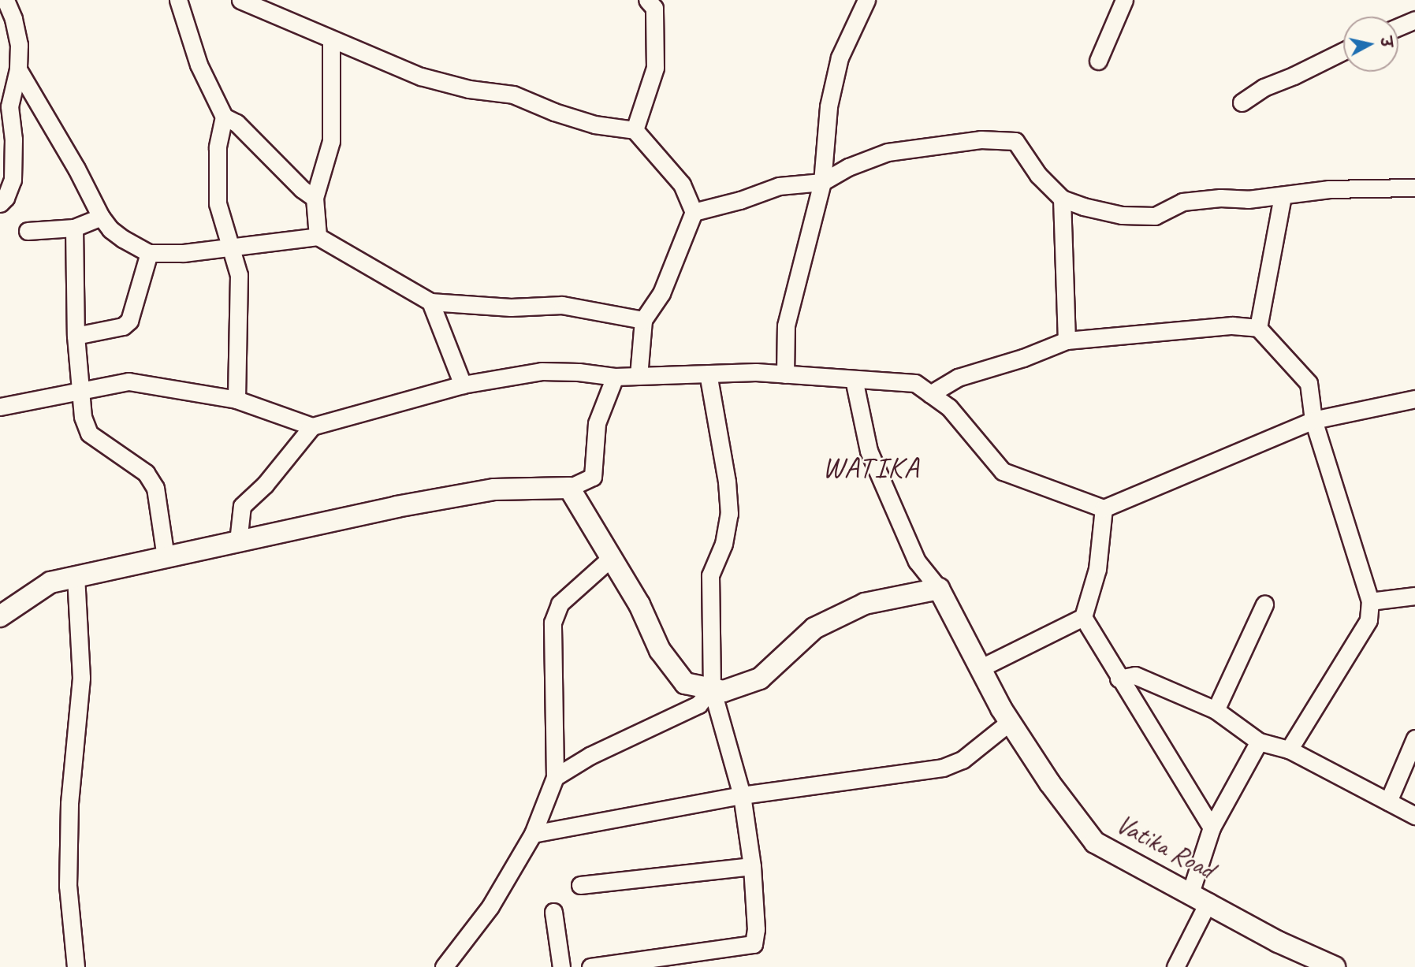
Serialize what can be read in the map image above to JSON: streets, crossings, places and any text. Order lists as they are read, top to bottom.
{
  "streets": {
    "street": ["Vatika Road"]
  },
  "districts": ["WATIKA"],
  "north": "right"
}
